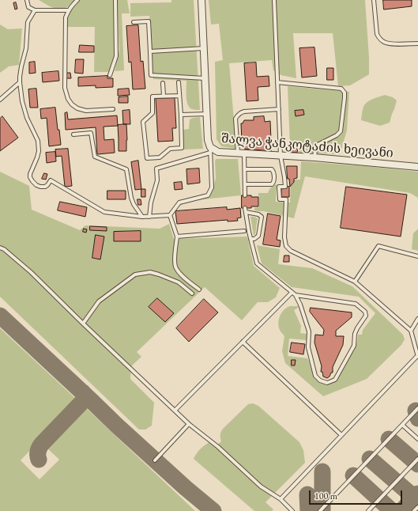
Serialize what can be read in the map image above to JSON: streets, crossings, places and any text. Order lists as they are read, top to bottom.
{
  "streets": {
    "street": ["შალვა ჭანკოტაძის ხეივანი"]
  },
  "scale_bar": "100 m"
}
